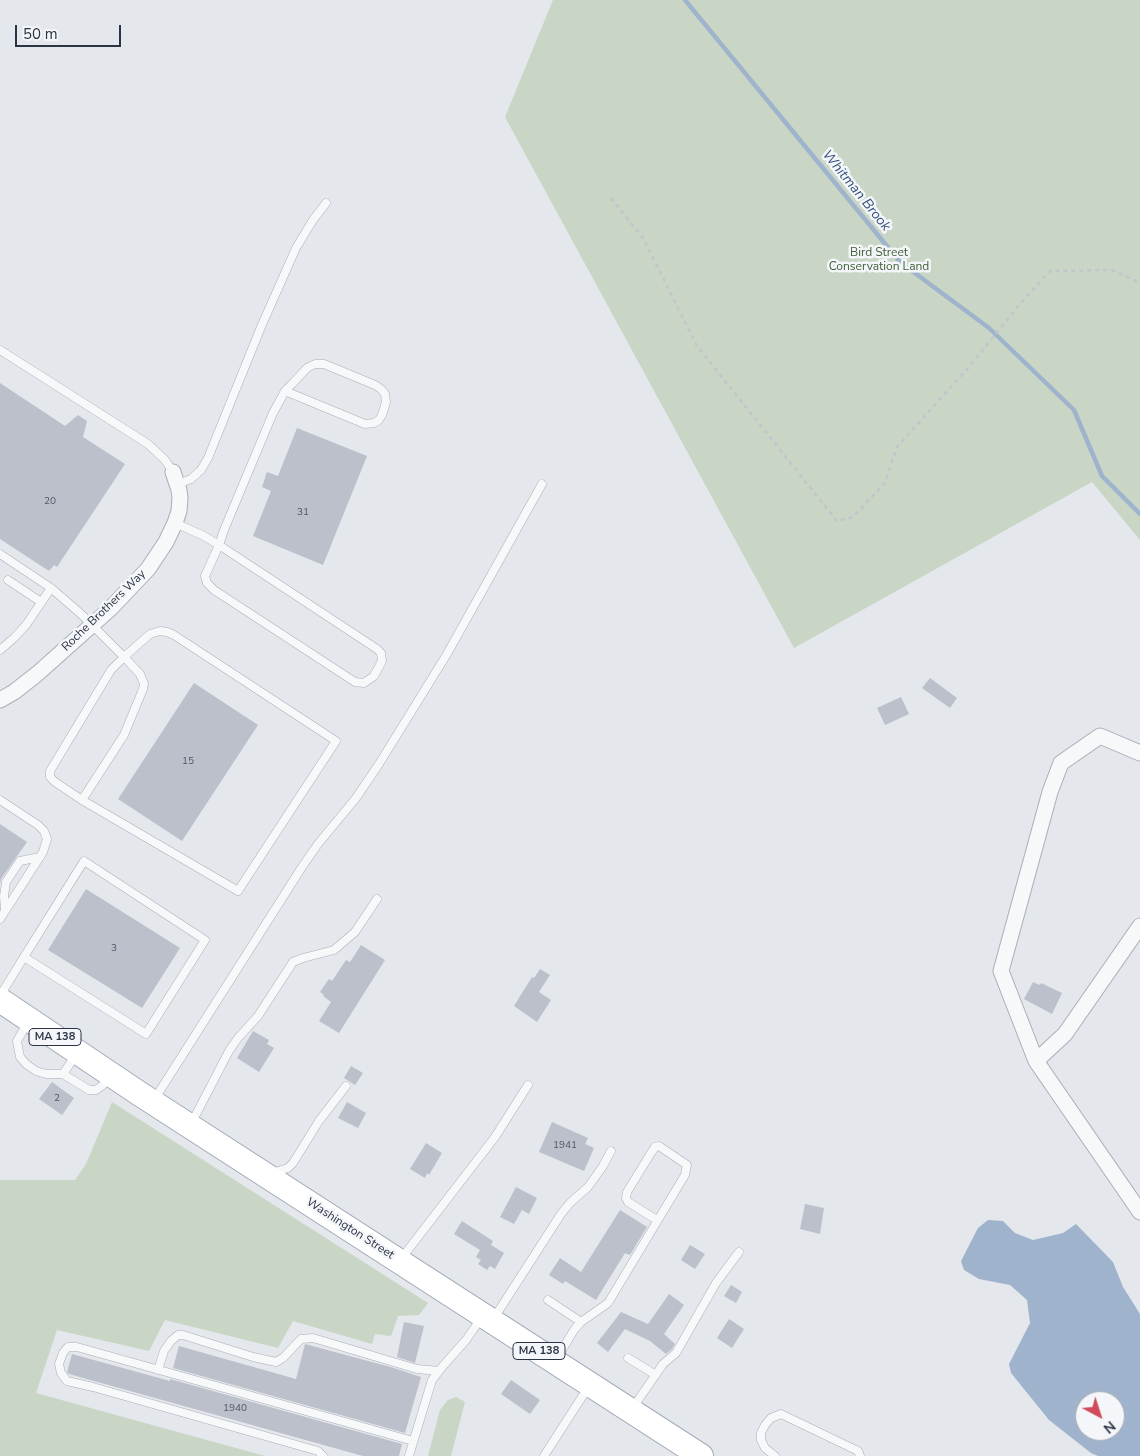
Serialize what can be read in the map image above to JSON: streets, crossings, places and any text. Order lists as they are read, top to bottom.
{
  "streets": {
    "main road": ["MA 138", "Washington Street"],
    "street": ["Roche Brothers Way"]
  },
  "water": ["Whitman Brook"],
  "parks": ["Bird Street Conservation Land"],
  "house_numbers": [
    "20",
    "31",
    "15",
    "3",
    "2",
    "1941",
    "1940"
  ],
  "scale_bar": "50 m",
  "north": "bottom right"
}
